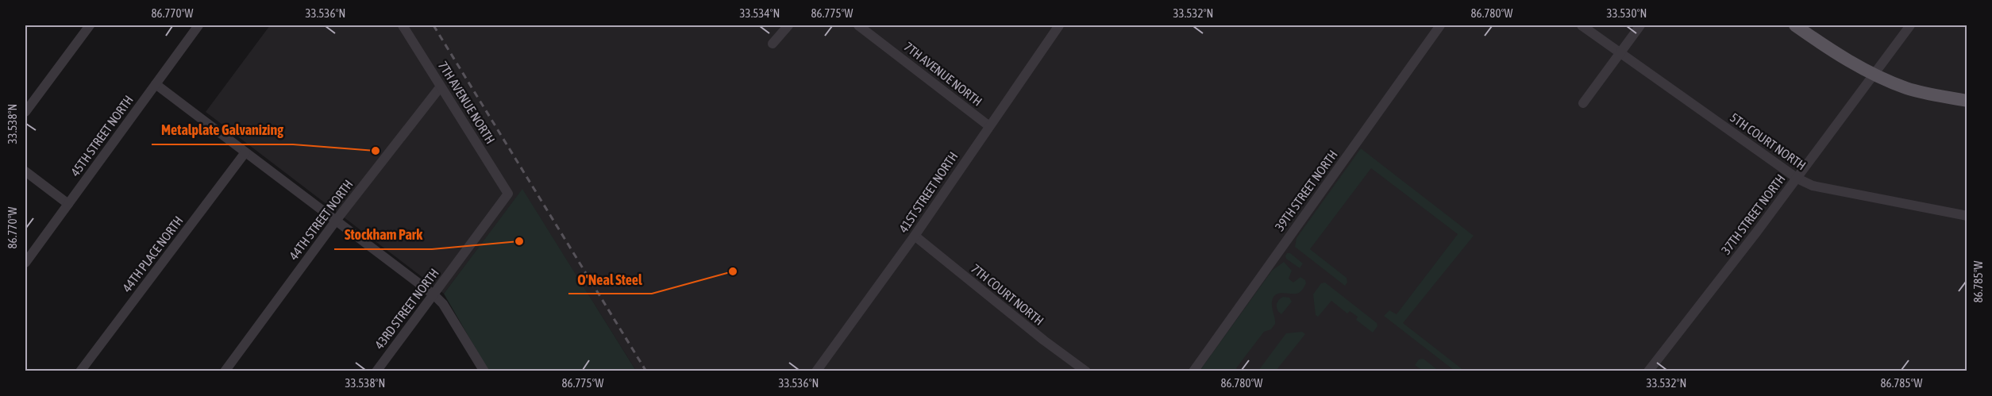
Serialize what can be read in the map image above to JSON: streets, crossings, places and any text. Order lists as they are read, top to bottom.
{
  "streets": {
    "street": [
      "7TH AVENUE NORTH",
      "45TH STREET NORTH",
      "5TH COURT NORTH",
      "39TH STREET NORTH",
      "41ST STREET NORTH",
      "37TH STREET NORTH",
      "44TH STREET NORTH",
      "44TH PLACE NORTH",
      "7TH COURT NORTH",
      "43RD STREET NORTH"
    ]
  },
  "crossings": [
    ["7TH AVENUE NORTH", "41ST STREET NORTH"],
    ["7TH AVENUE NORTH", "44TH STREET NORTH"],
    ["7TH AVENUE NORTH", "43RD STREET NORTH"],
    ["5TH COURT NORTH", "37TH STREET NORTH"],
    ["41ST STREET NORTH", "7TH COURT NORTH"]
  ],
  "places": ["Metalplate Galvanizing", "Stockham Park", "O'Neal Steel"],
  "coordinates": [
    "86.770°W",
    "33.536°N",
    "33.534°N",
    "86.775°W",
    "33.532°N",
    "86.780°W",
    "33.530°N",
    "33.538°N",
    "86.785°W"
  ]
}
